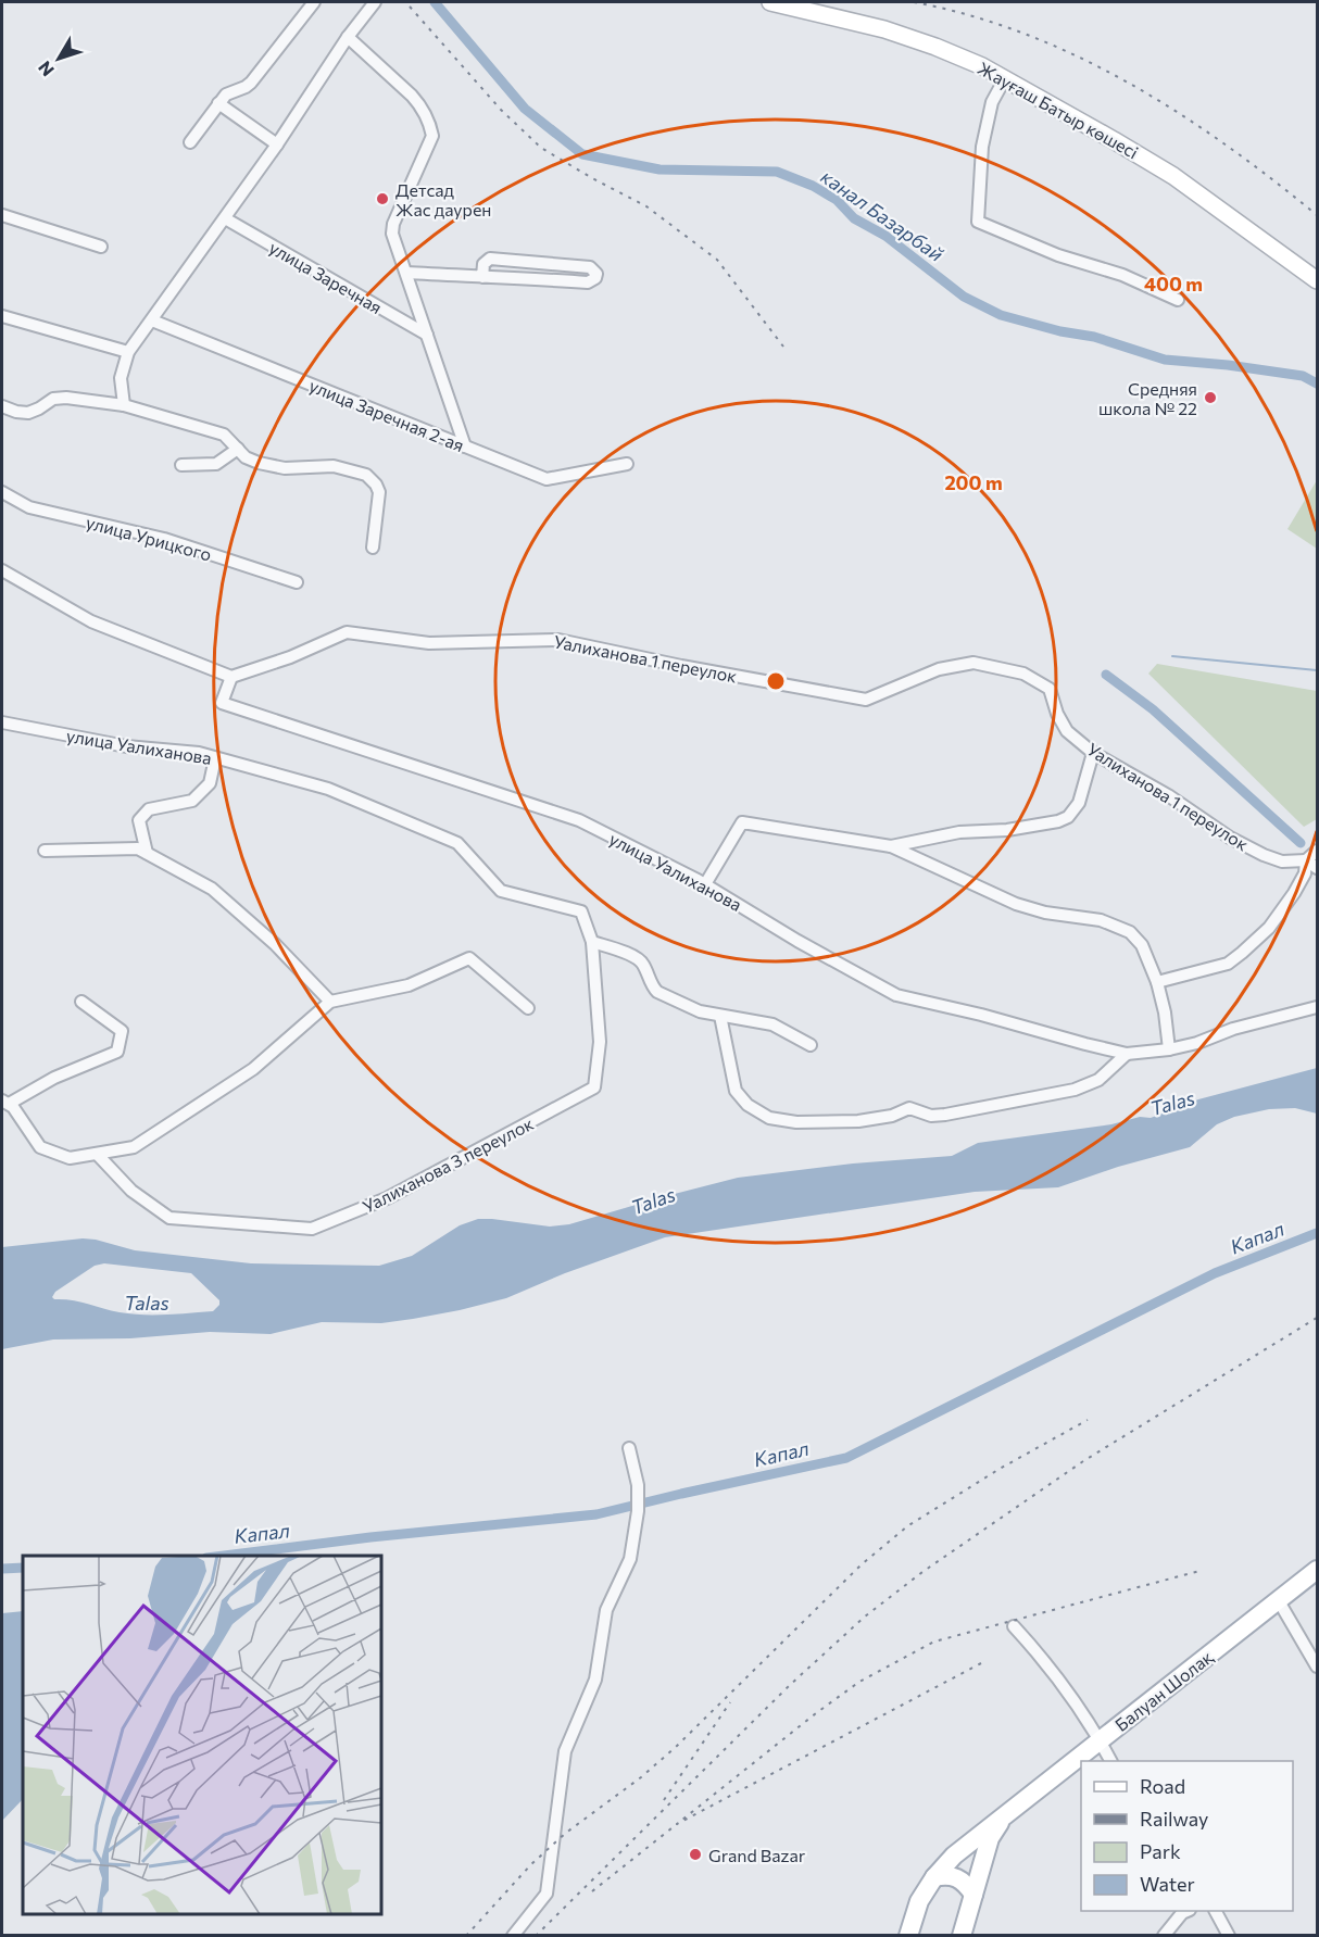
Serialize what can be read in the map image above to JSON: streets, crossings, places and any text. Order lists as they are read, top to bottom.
{
  "streets": {
    "main road": ["Жауғаш Батыр көшесі", "Балуан Шолақ"],
    "street": [
      "улица Заречная",
      "улица Заречная 2-ая",
      "улица Урицкого",
      "Уалиханова 1 переулок",
      "улица Уалиханова",
      "Уалиханова 3 переулок"
    ]
  },
  "crossings": [
    ["Уалиханова 1 переулок", "улица Уалиханова"],
    ["улица Уалиханова", "Уалиханова 3 переулок"]
  ],
  "water": ["канал Базарбай", "Talas", "Капал"],
  "places": ["Детсад Жас даурен", "Средняя школа № 22", "Grand Bazar"],
  "legend": [
    "Road",
    "Railway",
    "Park",
    "Water"
  ],
  "north": "bottom left",
  "rings": ["400 m", "200 m"]
}
